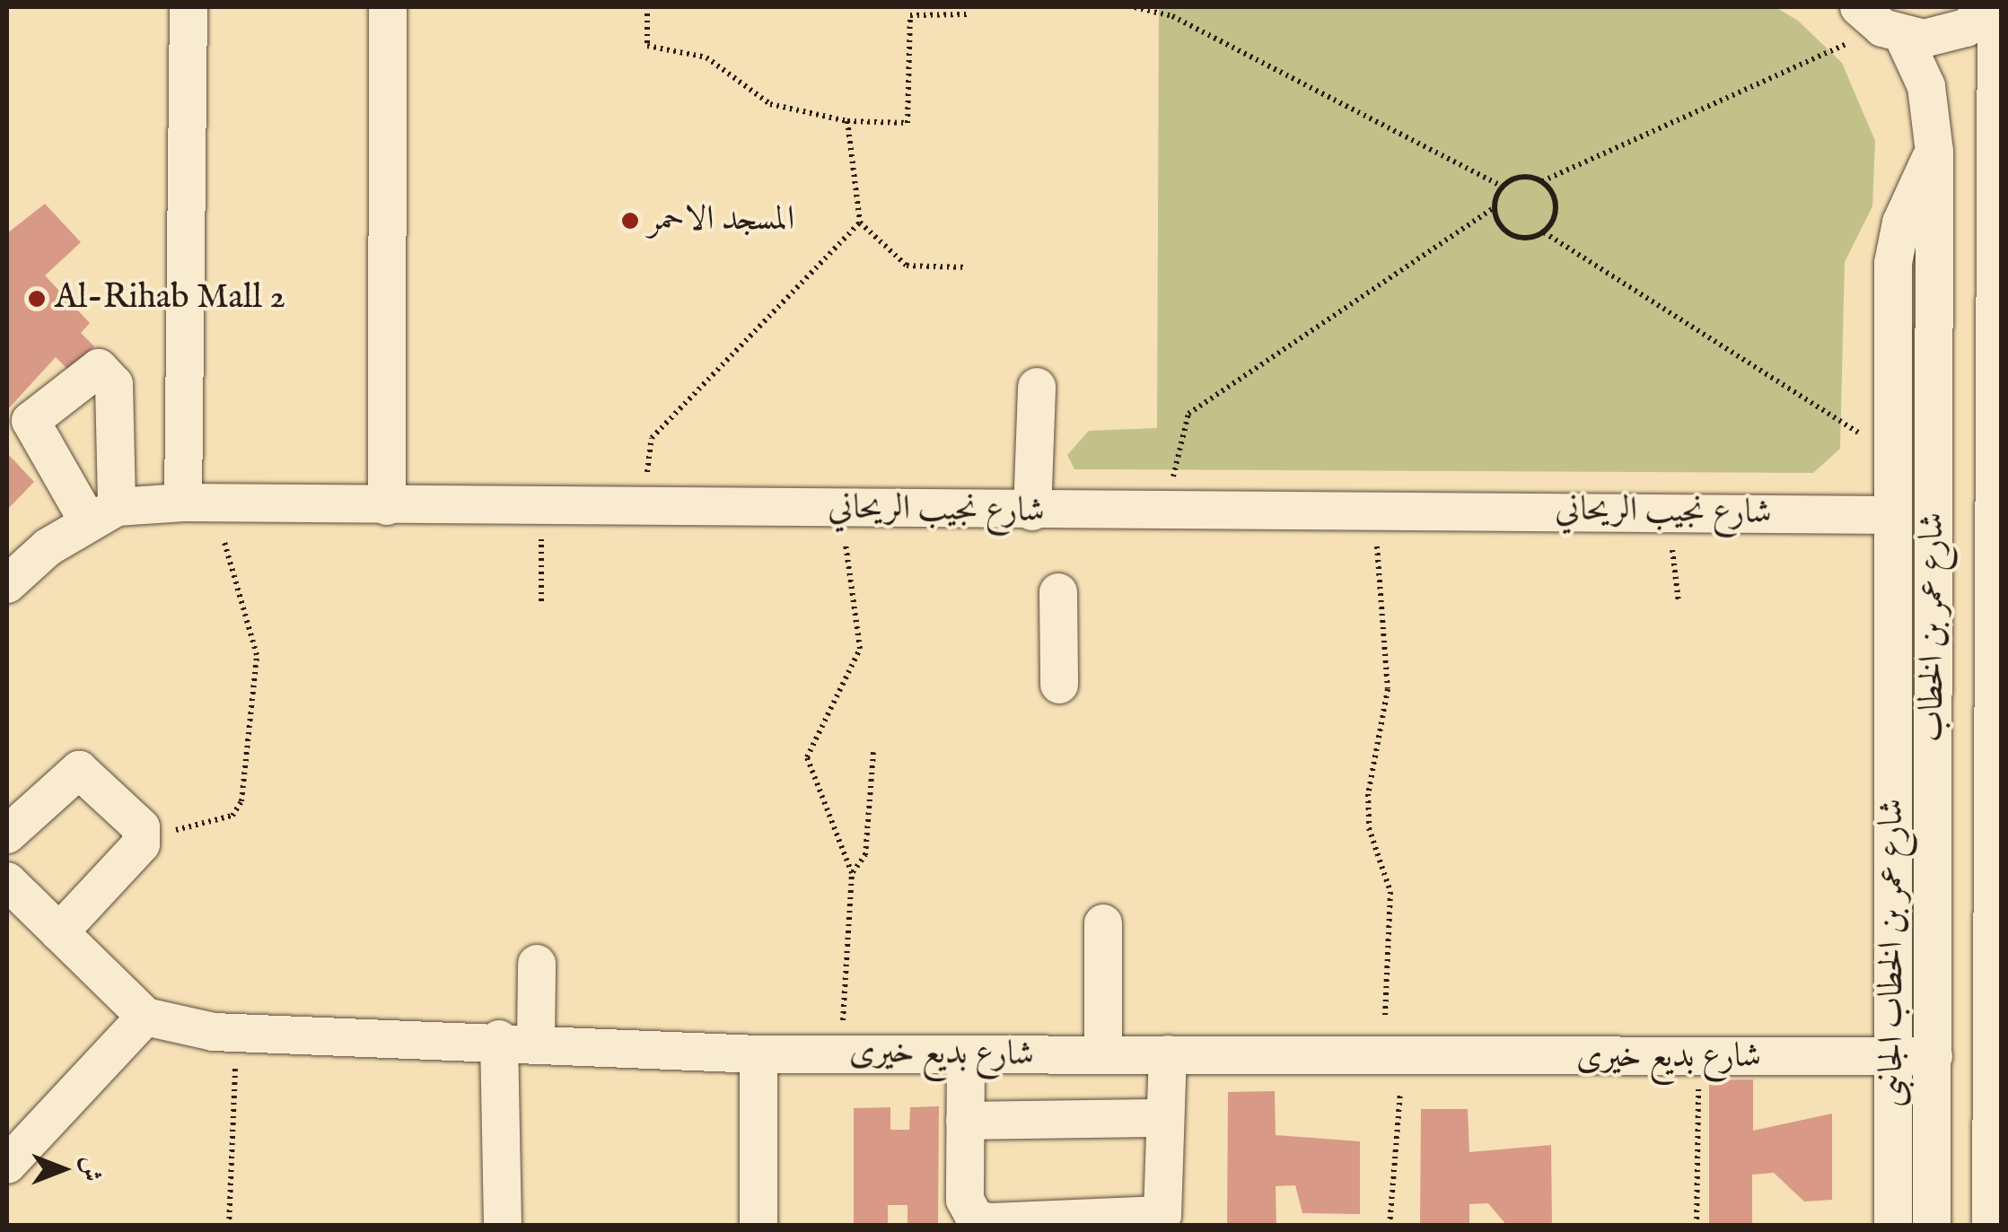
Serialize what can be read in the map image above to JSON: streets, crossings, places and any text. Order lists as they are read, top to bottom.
{
  "streets": {
    "street": [
      "شارع نجيب الريحاني",
      "شارع عمر بن الخطاب",
      "شارع عمر بن الخطاب الجانبى",
      "شارع بديع خيرى"
    ]
  },
  "crossings": [
    ["شارع نجيب الريحاني", "شارع عمر بن الخطاب الجانبى"],
    ["شارع عمر بن الخطاب", "شارع عمر بن الخطاب الجانبى"],
    ["شارع عمر بن الخطاب", "شارع بديع خيرى"],
    ["شارع عمر بن الخطاب الجانبى", "شارع بديع خيرى"]
  ],
  "places": ["المسجد الاحمر", "Al-Rihab Mall 2"],
  "north": "right"
}
